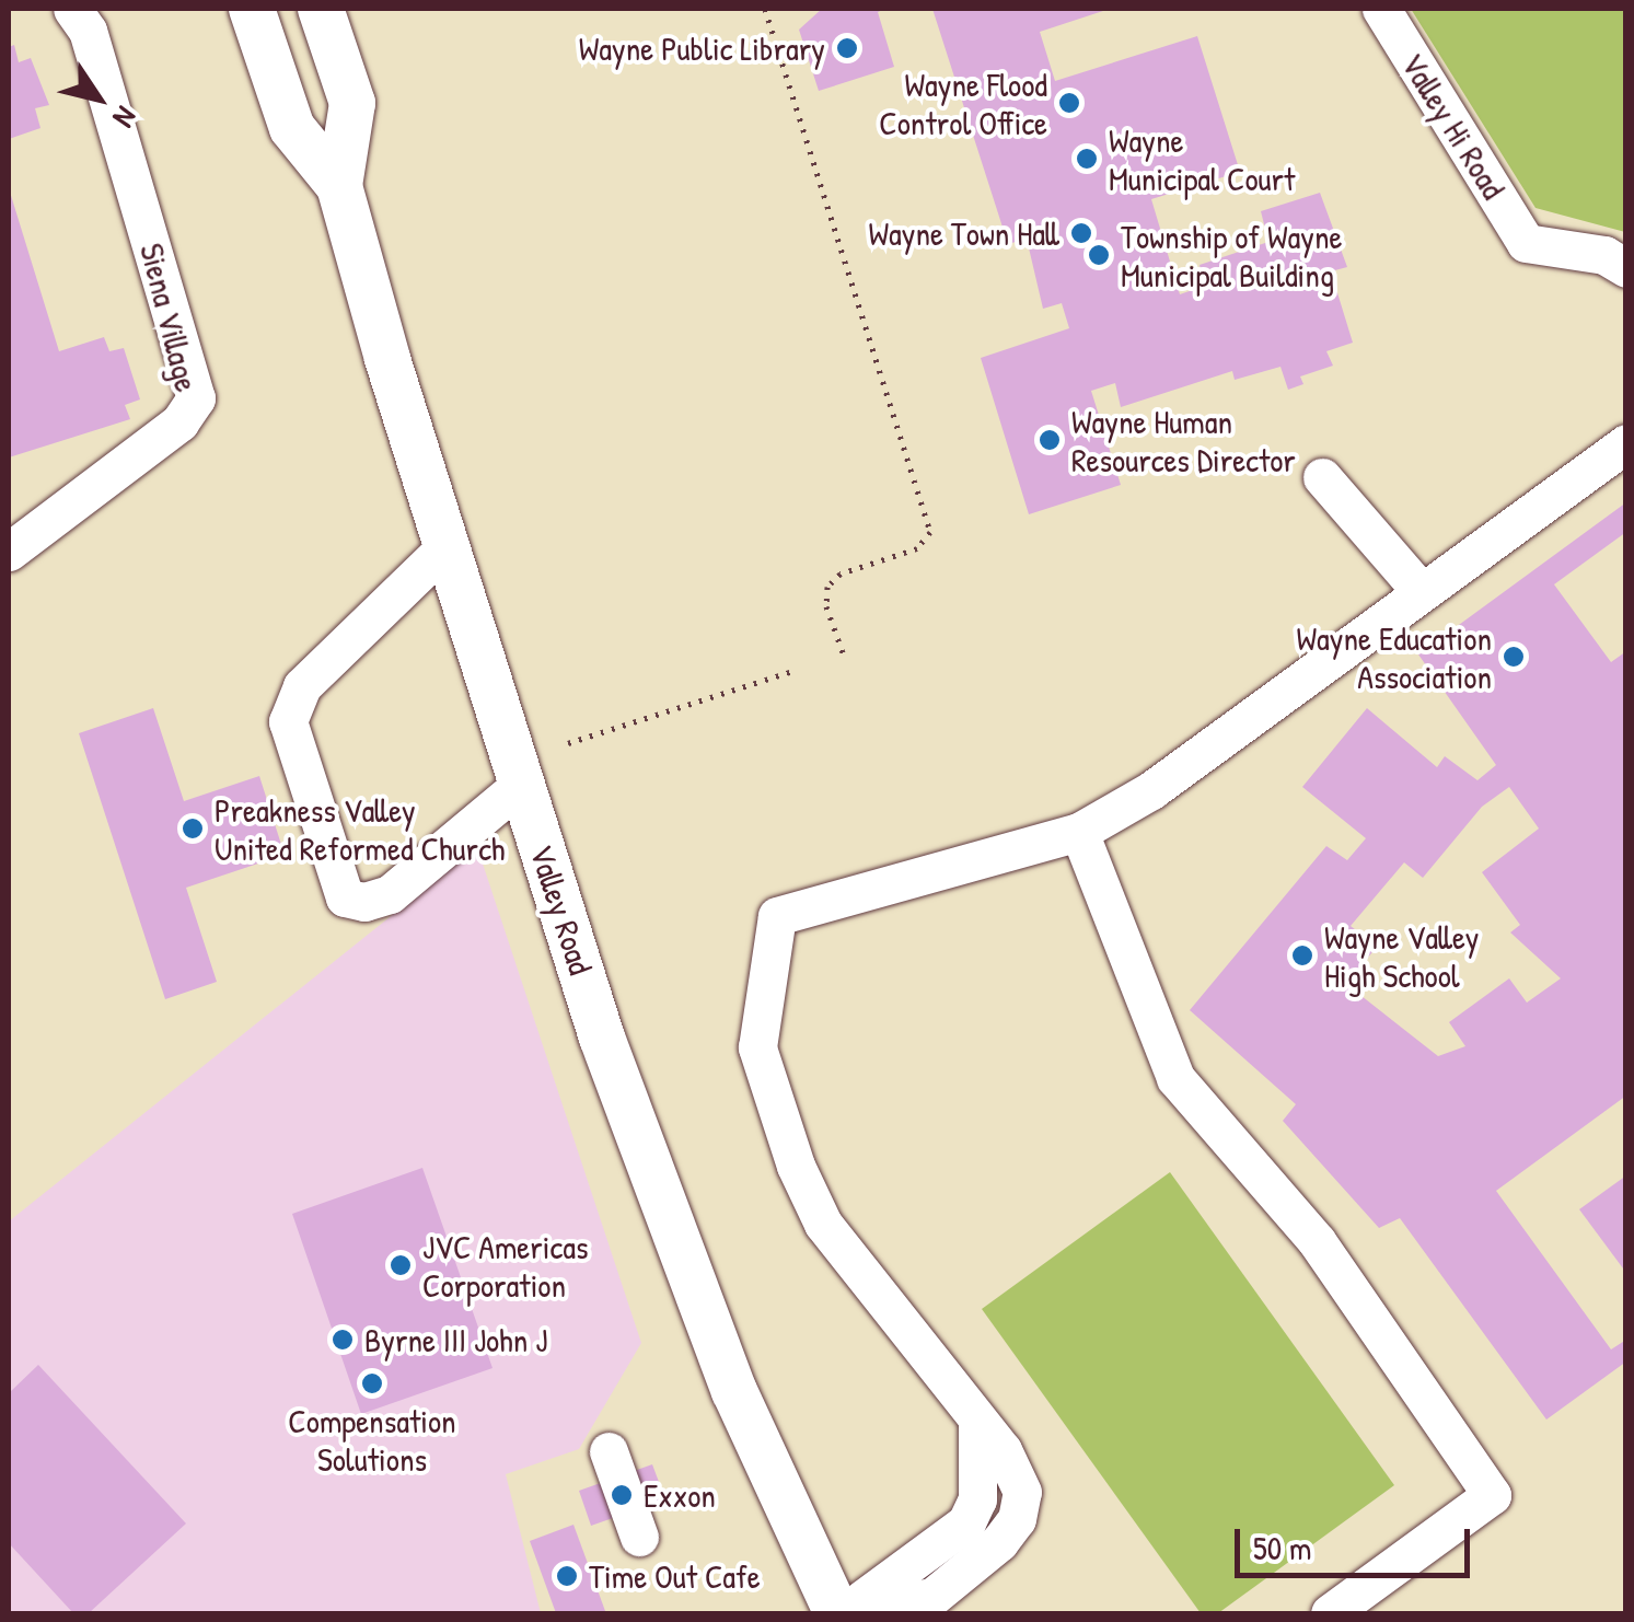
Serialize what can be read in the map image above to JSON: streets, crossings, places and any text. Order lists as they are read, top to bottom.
{
  "streets": {
    "main road": ["Valley Road"],
    "street": ["Valley Hi Road", "Siena Village"]
  },
  "places": [
    "Wayne Public Library",
    "Wayne Flood Control Office",
    "Wayne Municipal Court",
    "Wayne Town Hall",
    "Township of Wayne Municipal Building",
    "Wayne Human Resources Director",
    "Wayne Education Association",
    "Preakness Valley United Reformed Church",
    "Wayne Valley High School",
    "JVC Americas Corporation",
    "Byrne III John J",
    "Compensation Solutions",
    "Exxon",
    "Time Out Cafe"
  ],
  "scale_bar": "50 m",
  "north": "bottom right"
}
